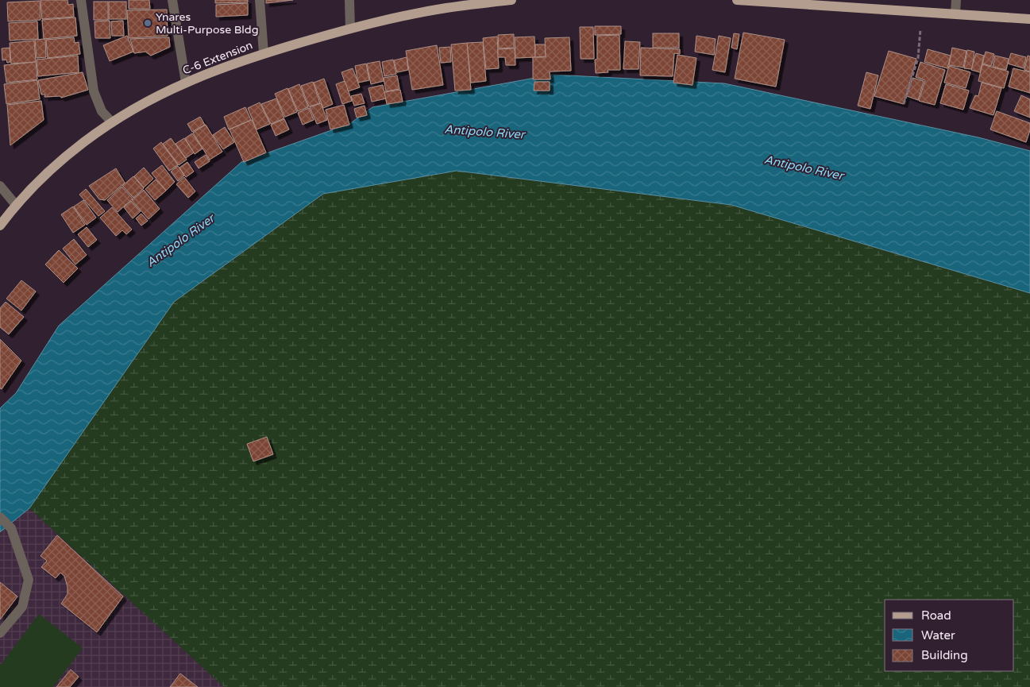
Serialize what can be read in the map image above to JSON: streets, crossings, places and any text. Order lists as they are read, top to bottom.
{
  "streets": {
    "main road": ["C-6 Extension"]
  },
  "water": ["Antipolo River"],
  "places": ["Ynares Multi-Purpose Bldg"],
  "legend": ["Road", "Water", "Building"]
}
